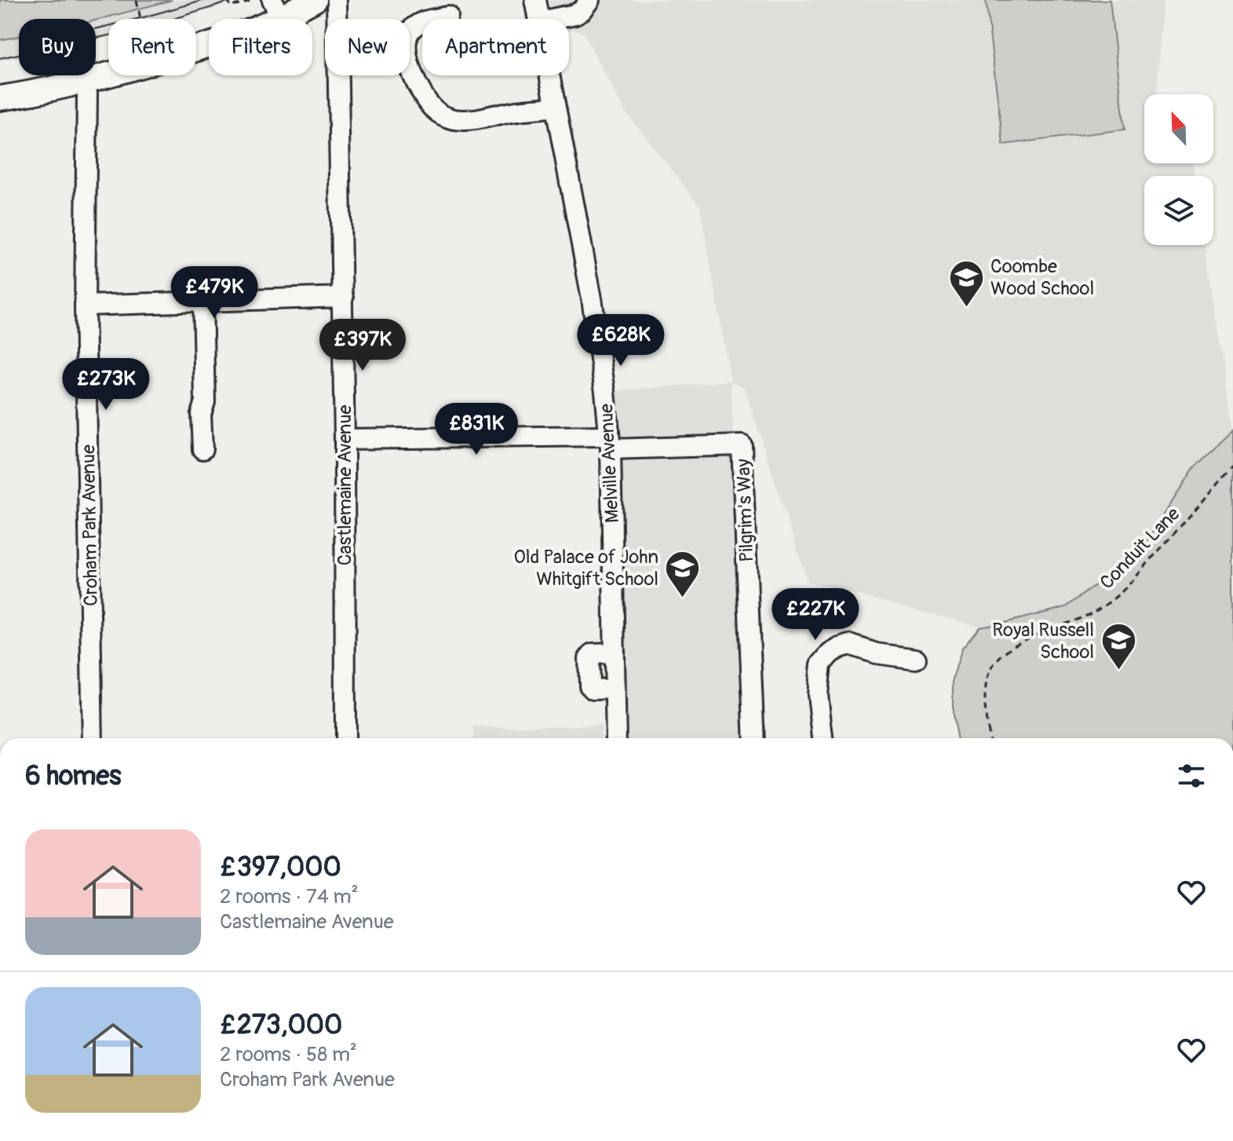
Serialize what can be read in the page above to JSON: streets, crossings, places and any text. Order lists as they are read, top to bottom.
{
  "streets": {
    "street": [
      "Melville Avenue",
      "Castlemaine Avenue",
      "Pilgrim's Way",
      "Croham Park Avenue"
    ],
    "path": ["Conduit Lane"]
  },
  "crossings": [
    ["Melville Avenue", "Pilgrim's Way"]
  ],
  "places": {
    "school or university": ["Coombe Wood School", "Old Palace of John Whitgift School", "Royal Russell School"]
  },
  "north": "top left",
  "page": {
    "chip": [
      "Buy",
      "Rent",
      "Filters",
      "New",
      "Apartment"
    ],
    "price": [
      "£479K",
      "£628K",
      "£397K",
      "£273K",
      "£831K",
      "£227K"
    ],
    "heading": "6 homes",
    "list": [
      {
        "name": "£397,000",
        "note": "2 rooms · 74 m² · Castlemaine Avenue"
      },
      {
        "name": "£273,000",
        "note": "2 rooms · 58 m² · Croham Park Avenue"
      }
    ]
  }
}
